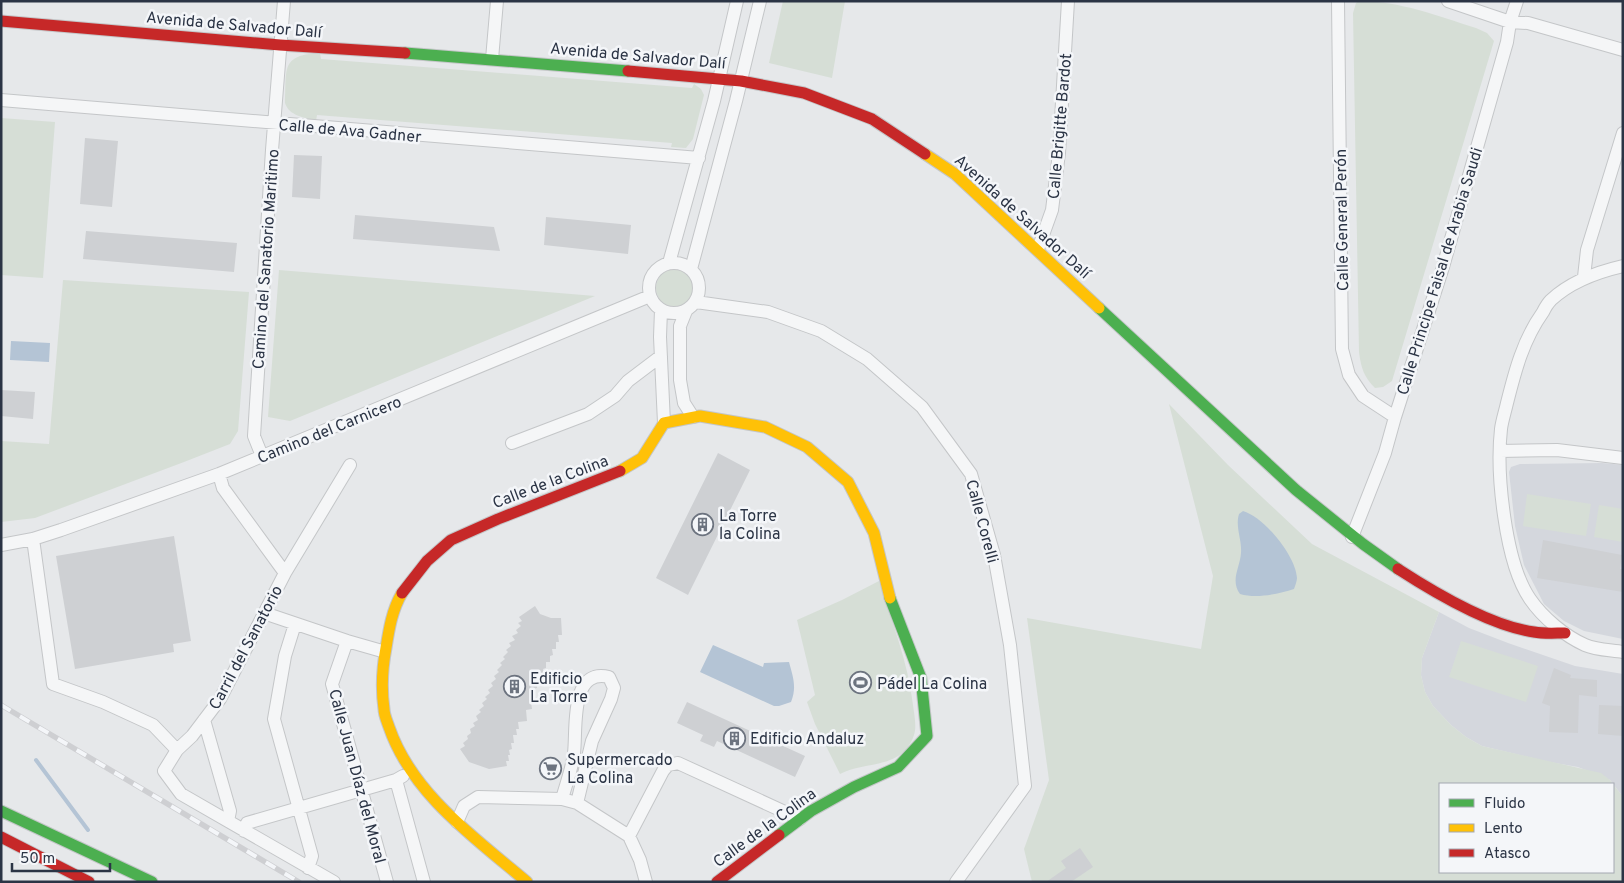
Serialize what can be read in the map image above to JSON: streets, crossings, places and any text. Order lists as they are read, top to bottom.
{
  "streets": {
    "street": [
      "Avenida de Salvador Dalí",
      "Calle Brigitte Bardot",
      "Calle de Ava Gadner",
      "Calle General Perón",
      "Camino del Sanatorio Maritimo",
      "Calle Principe Faisal de Arabia Saudi",
      "Camino del Carnicero",
      "Calle de la Colina",
      "Calle Corelli",
      "Carril del Sanatorio",
      "Calle Juan Díaz del Moral"
    ]
  },
  "crossings": [
    ["Avenida de Salvador Dalí", "Calle Brigitte Bardot"],
    ["Avenida de Salvador Dalí", "Camino del Sanatorio Maritimo"],
    ["Avenida de Salvador Dalí", "Calle Principe Faisal de Arabia Saudi"],
    ["Calle de Ava Gadner", "Camino del Sanatorio Maritimo"],
    ["Calle General Perón", "Calle Principe Faisal de Arabia Saudi"],
    ["Camino del Sanatorio Maritimo", "Camino del Carnicero"],
    ["Camino del Carnicero", "Calle Corelli"],
    ["Camino del Carnicero", "Carril del Sanatorio"]
  ],
  "places": {
    "building": ["La Torre la Colina", "Edificio La Torre", "Edificio Andaluz"],
    "sports": ["Pádel La Colina"],
    "supermarket": ["Supermercado La Colina"]
  },
  "legend": ["Fluido", "Lento", "Atasco"],
  "scale_bar": "50 m"
}
